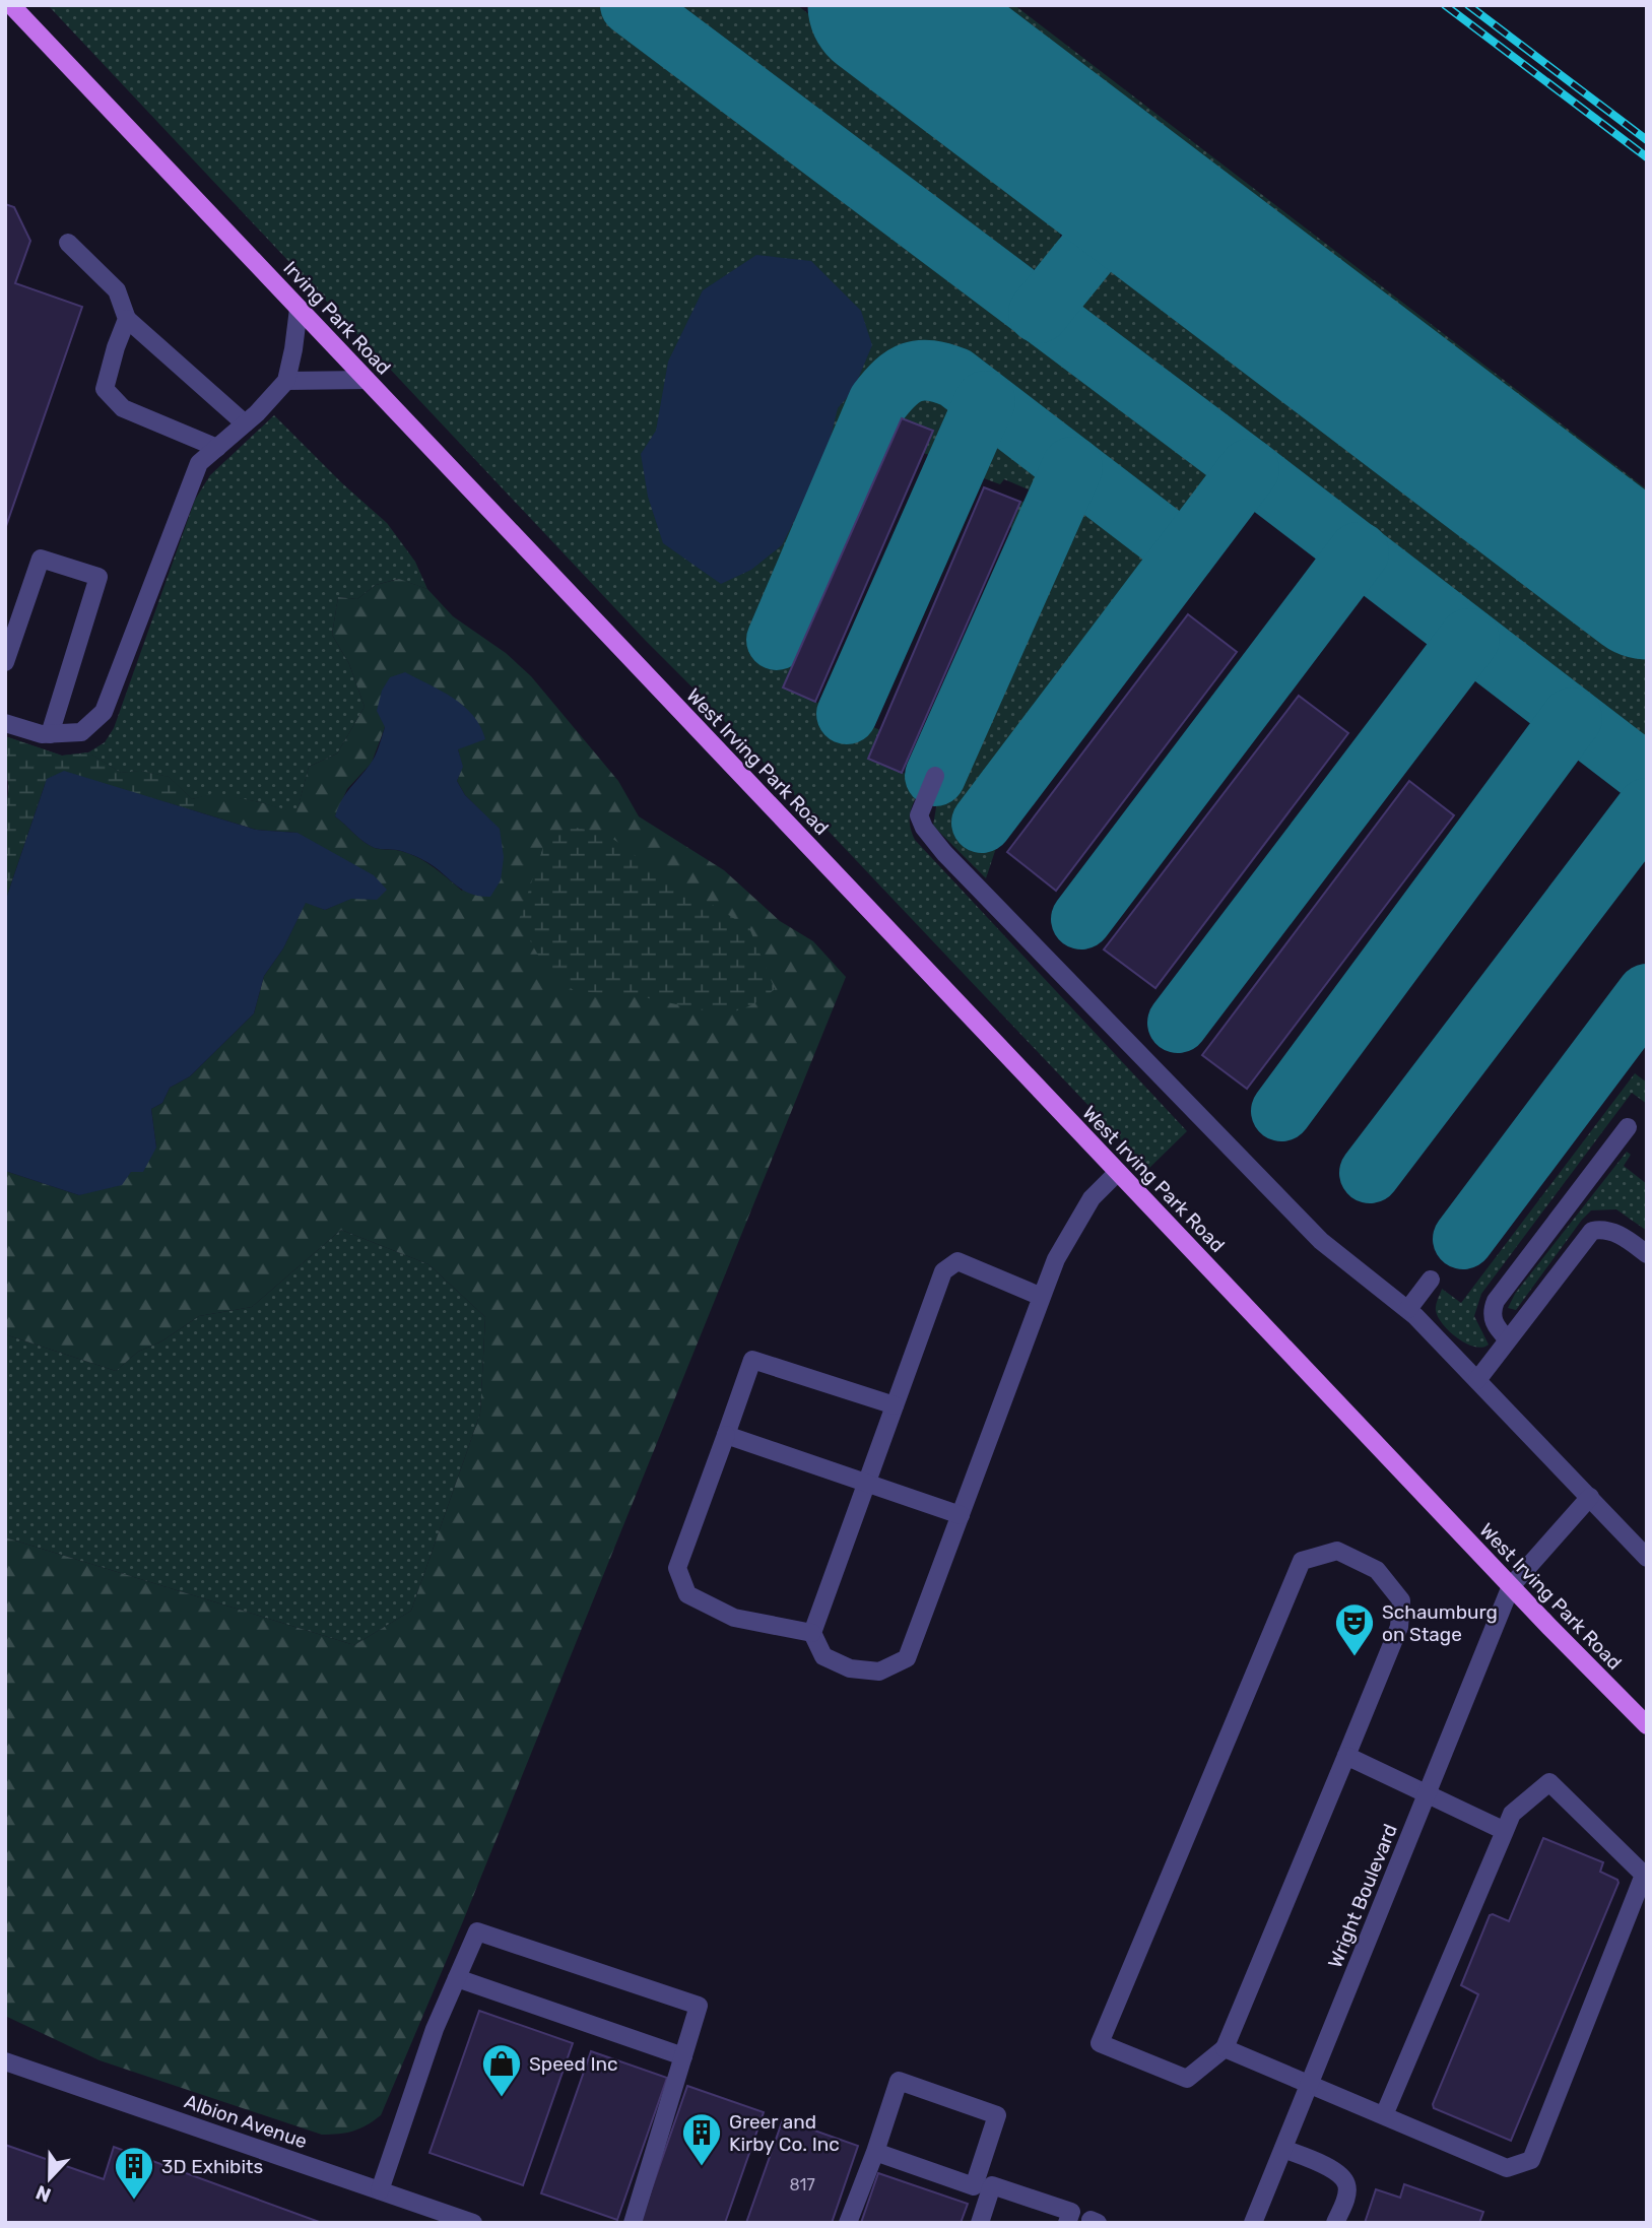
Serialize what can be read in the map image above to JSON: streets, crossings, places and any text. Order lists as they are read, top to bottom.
{
  "streets": {
    "main road": ["Irving Park Road", "West Irving Park Road"],
    "street": ["Wright Boulevard", "Albion Avenue"]
  },
  "crossings": [
    ["Irving Park Road", "West Irving Park Road"],
    ["West Irving Park Road", "Wright Boulevard"]
  ],
  "places": {
    "theatre": ["Schaumburg on Stage"],
    "shop": ["Speed Inc"],
    "building": ["Greer and Kirby Co. Inc", "3D Exhibits"]
  },
  "house_numbers": ["817"],
  "north": "bottom"
}
